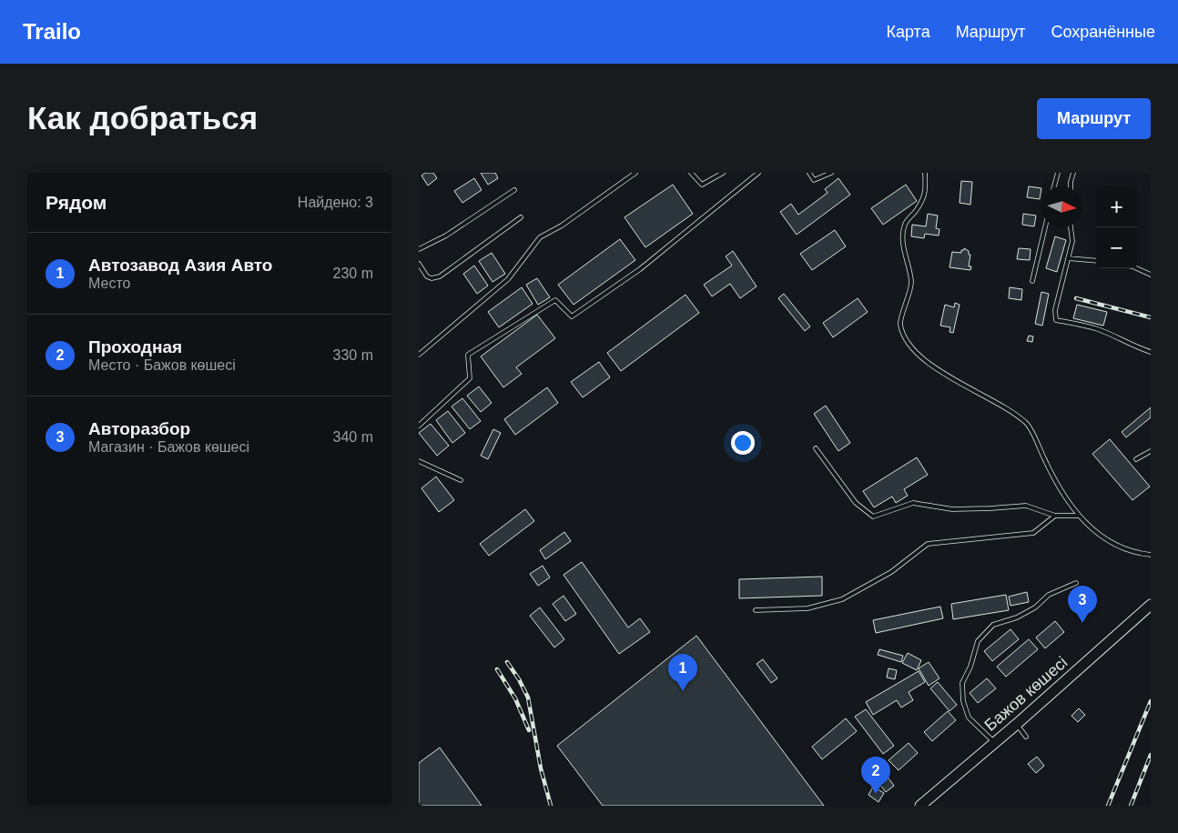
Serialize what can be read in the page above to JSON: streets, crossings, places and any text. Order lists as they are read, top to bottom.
{
  "streets": {
    "main road": ["Бажов көшесі"]
  },
  "north": "right",
  "page": {
    "header": "Trailo",
    "nav": ["Карта", "Маршрут", "Сохранённые"],
    "buttons": "Маршрут",
    "title": "Как добраться",
    "heading": ["Рядом", "Найдено: 3"],
    "map_buttons": ["+", "−"],
    "list": [
      {
        "mark": "1",
        "name": "Автозавод Азия Авто",
        "note": "Место",
        "value": "230 m"
      },
      {
        "mark": "2",
        "name": "Проходная",
        "note": "Место · Бажов көшесі",
        "value": "330 m"
      },
      {
        "mark": "3",
        "name": "Авторазбор",
        "note": "Магазин · Бажов көшесі",
        "value": "340 m"
      }
    ],
    "pins": ["3", "1", "2"]
  }
}
